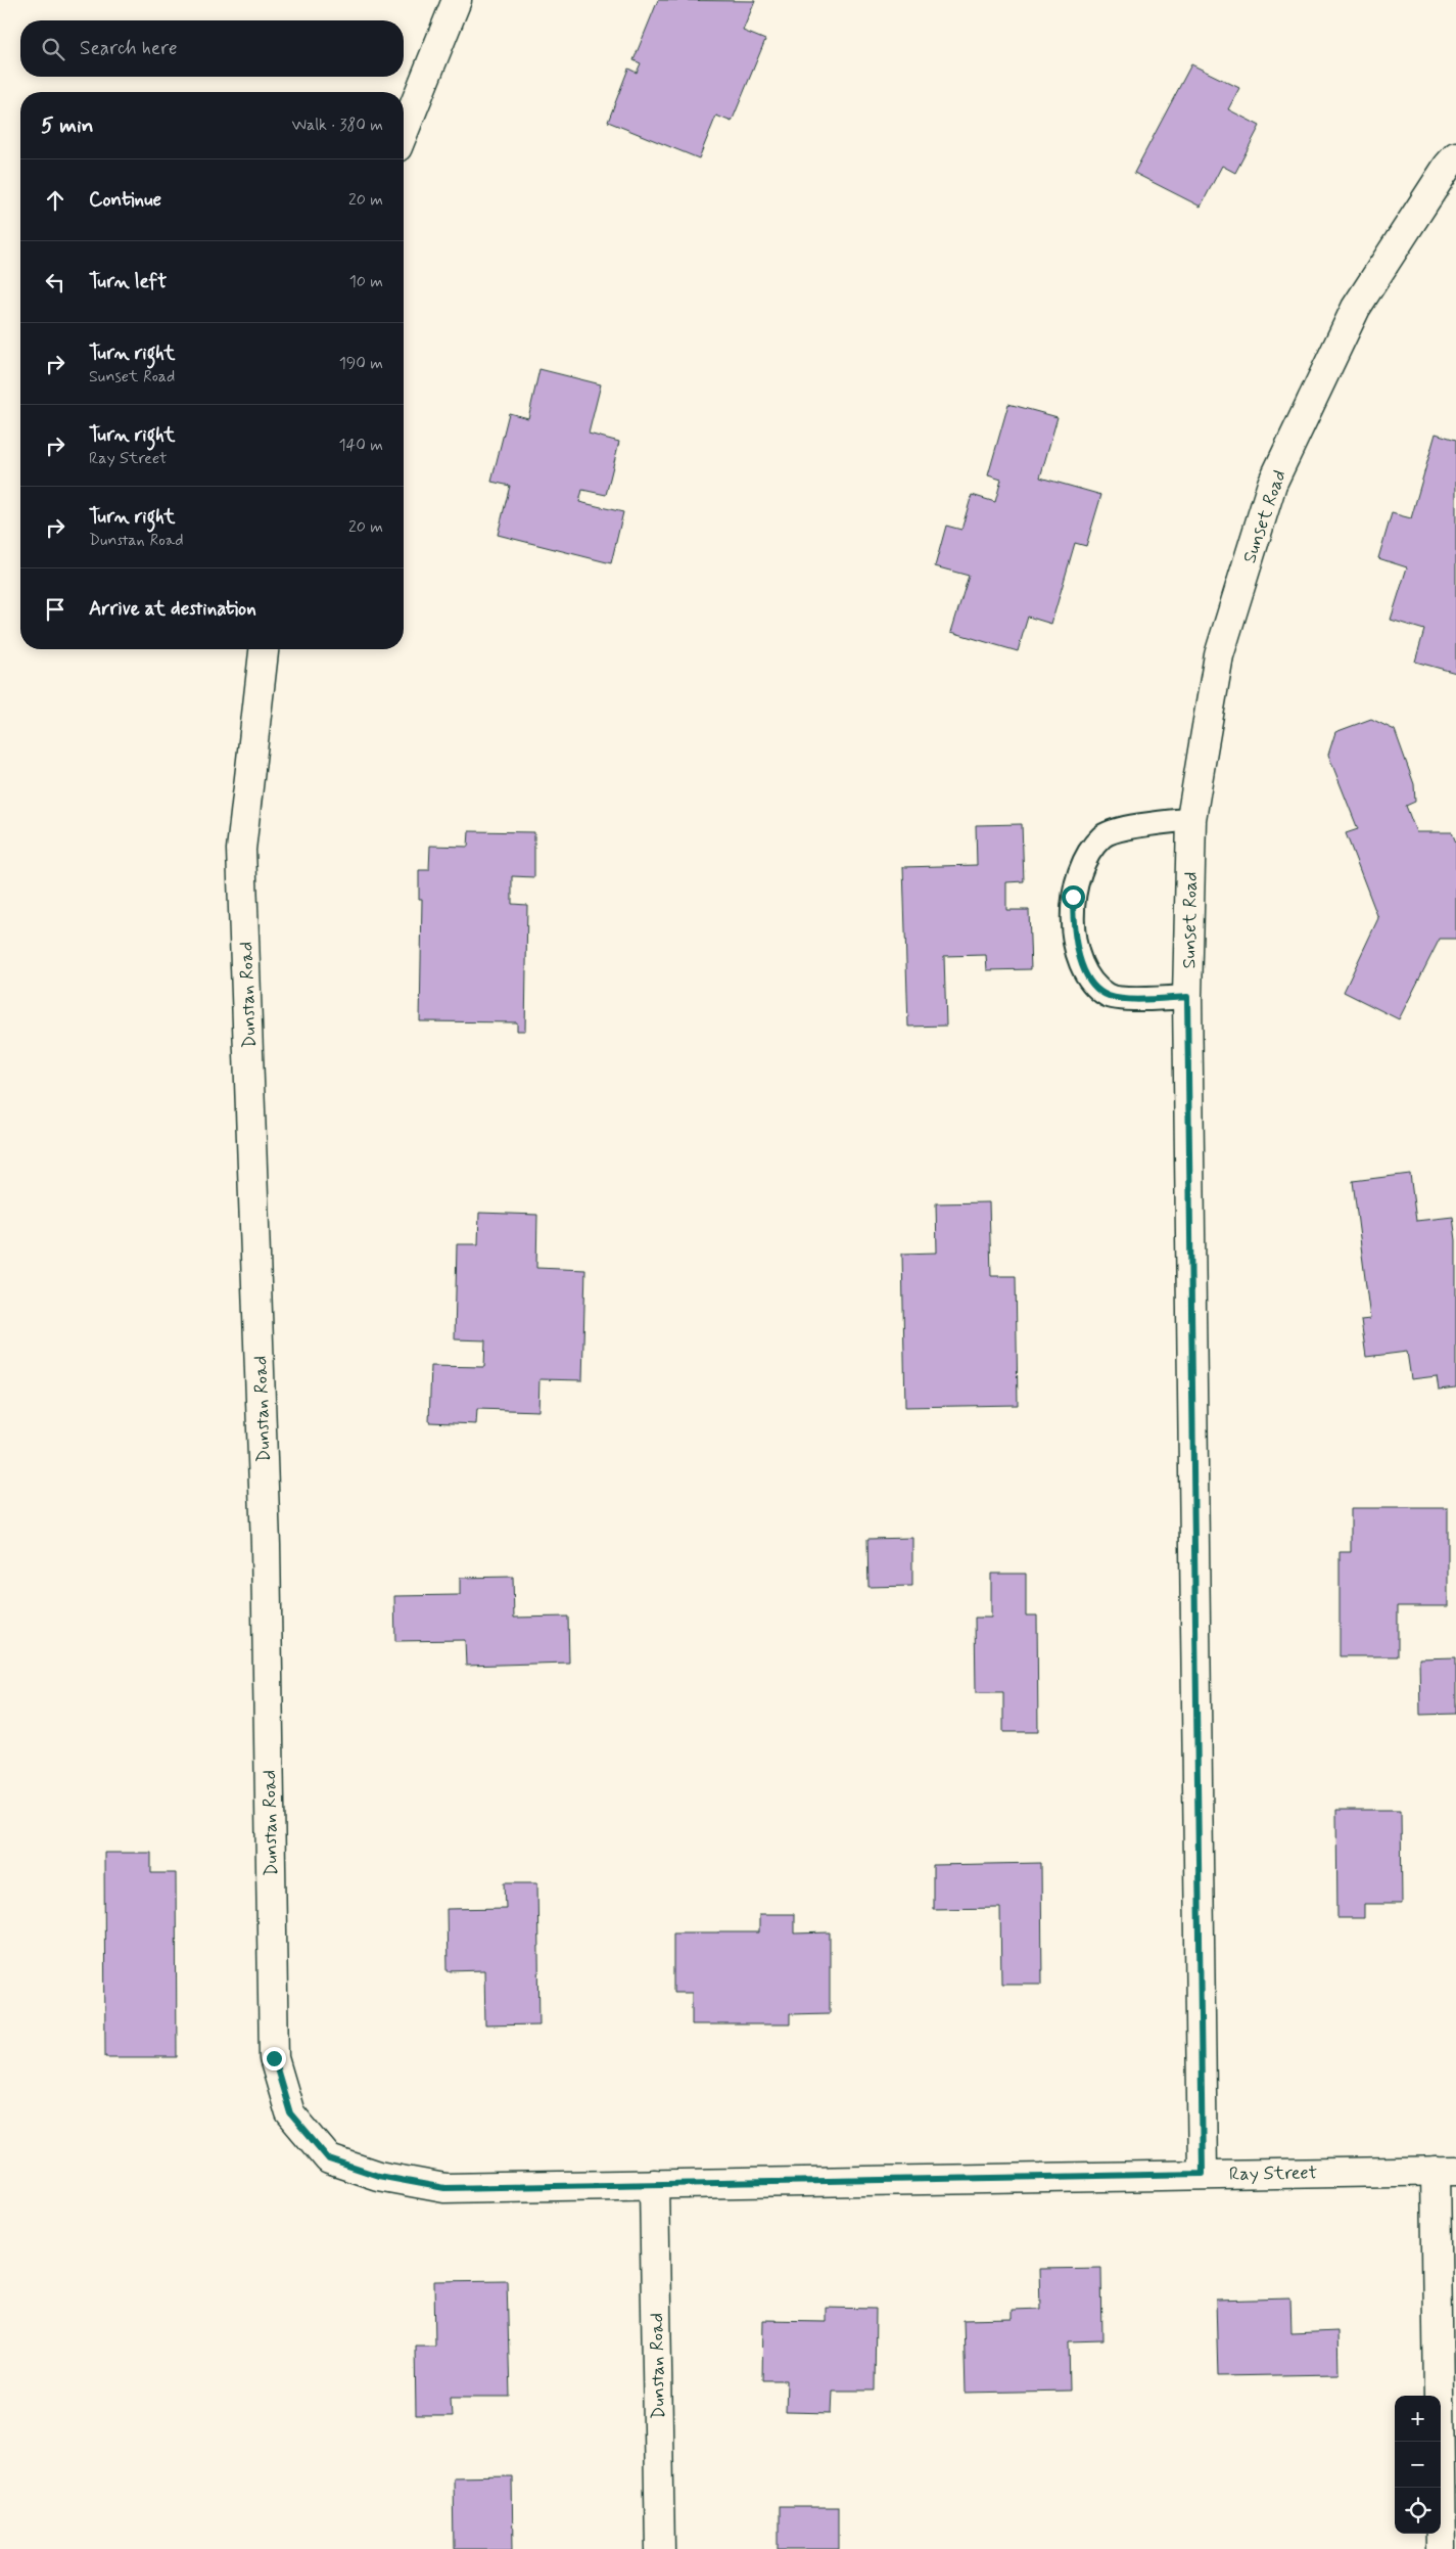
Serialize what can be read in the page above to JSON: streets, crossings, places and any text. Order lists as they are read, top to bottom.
{
  "streets": {
    "street": ["Sunset Road", "Dunstan Road", "Ray Street"]
  },
  "crossings": [
    ["Sunset Road", "Ray Street"],
    ["Dunstan Road", "Ray Street"]
  ],
  "page": {
    "search": "Search here",
    "heading": ["5 min", "Walk · 380 m"],
    "list": [
      ["Continue", "20 m"],
      ["Turn left", "10 m"],
      ["Turn right", "Sunset Road", "190 m"],
      ["Turn right", "Ray Street", "140 m"],
      ["Turn right", "Dunstan Road", "20 m"],
      "Arrive at destination"
    ],
    "map_buttons": ["+", "−"]
  }
}
